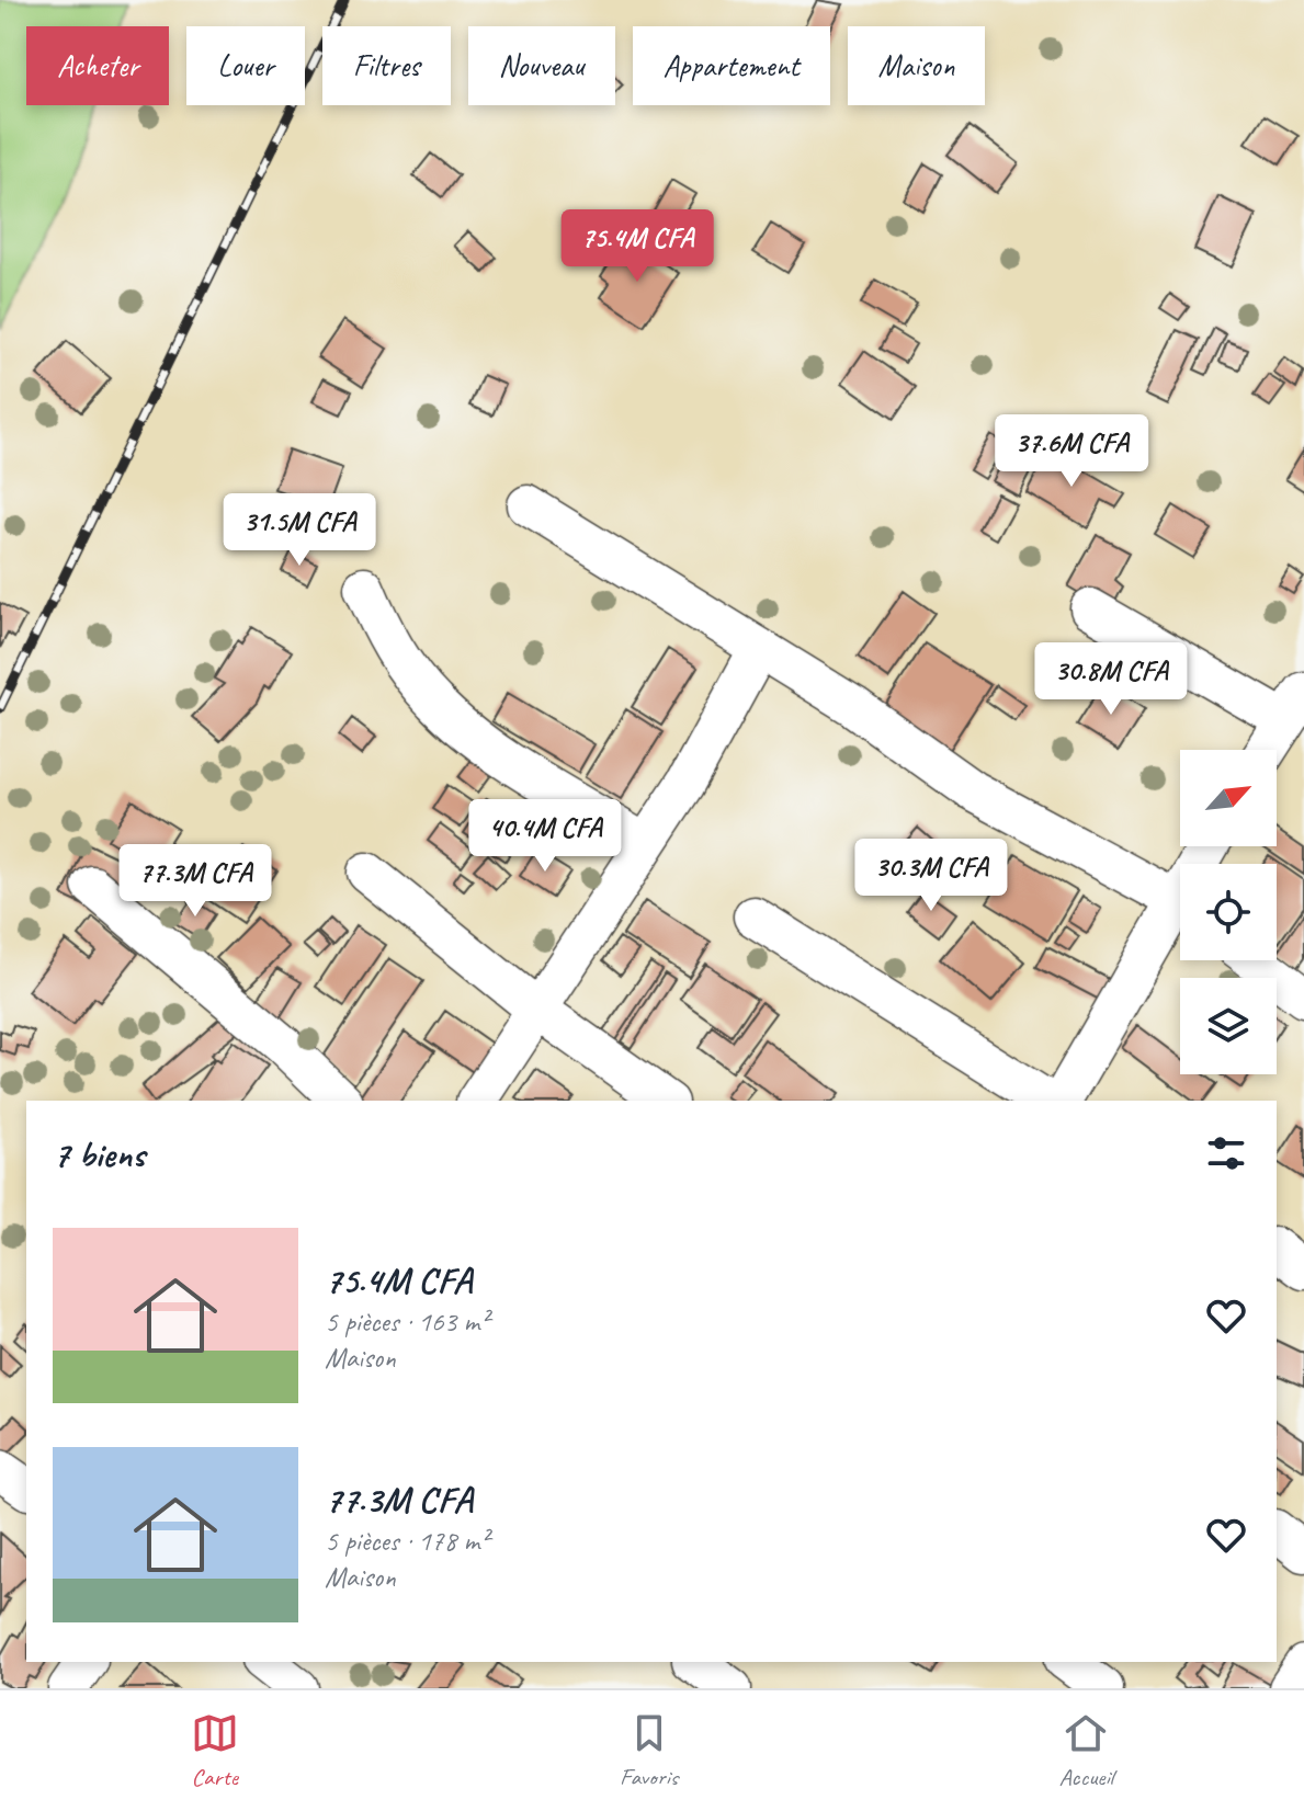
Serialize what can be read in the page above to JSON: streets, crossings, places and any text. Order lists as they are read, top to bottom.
{
  "north": "top right",
  "page": {
    "chip": [
      "Acheter",
      "Louer",
      "Filtres",
      "Nouveau",
      "Appartement",
      "Maison"
    ],
    "price": [
      "75.4M CFA",
      "37.6M CFA",
      "31.5M CFA",
      "30.8M CFA",
      "40.4M CFA",
      "30.3M CFA",
      "77.3M CFA"
    ],
    "heading": "7 biens",
    "list": [
      {
        "name": "75.4M CFA",
        "note": "5 pièces · 163 m² · Maison"
      },
      {
        "name": "77.3M CFA",
        "note": "5 pièces · 178 m² · Maison"
      }
    ],
    "tabs": ["Carte", "Favoris", "Accueil"]
  }
}
